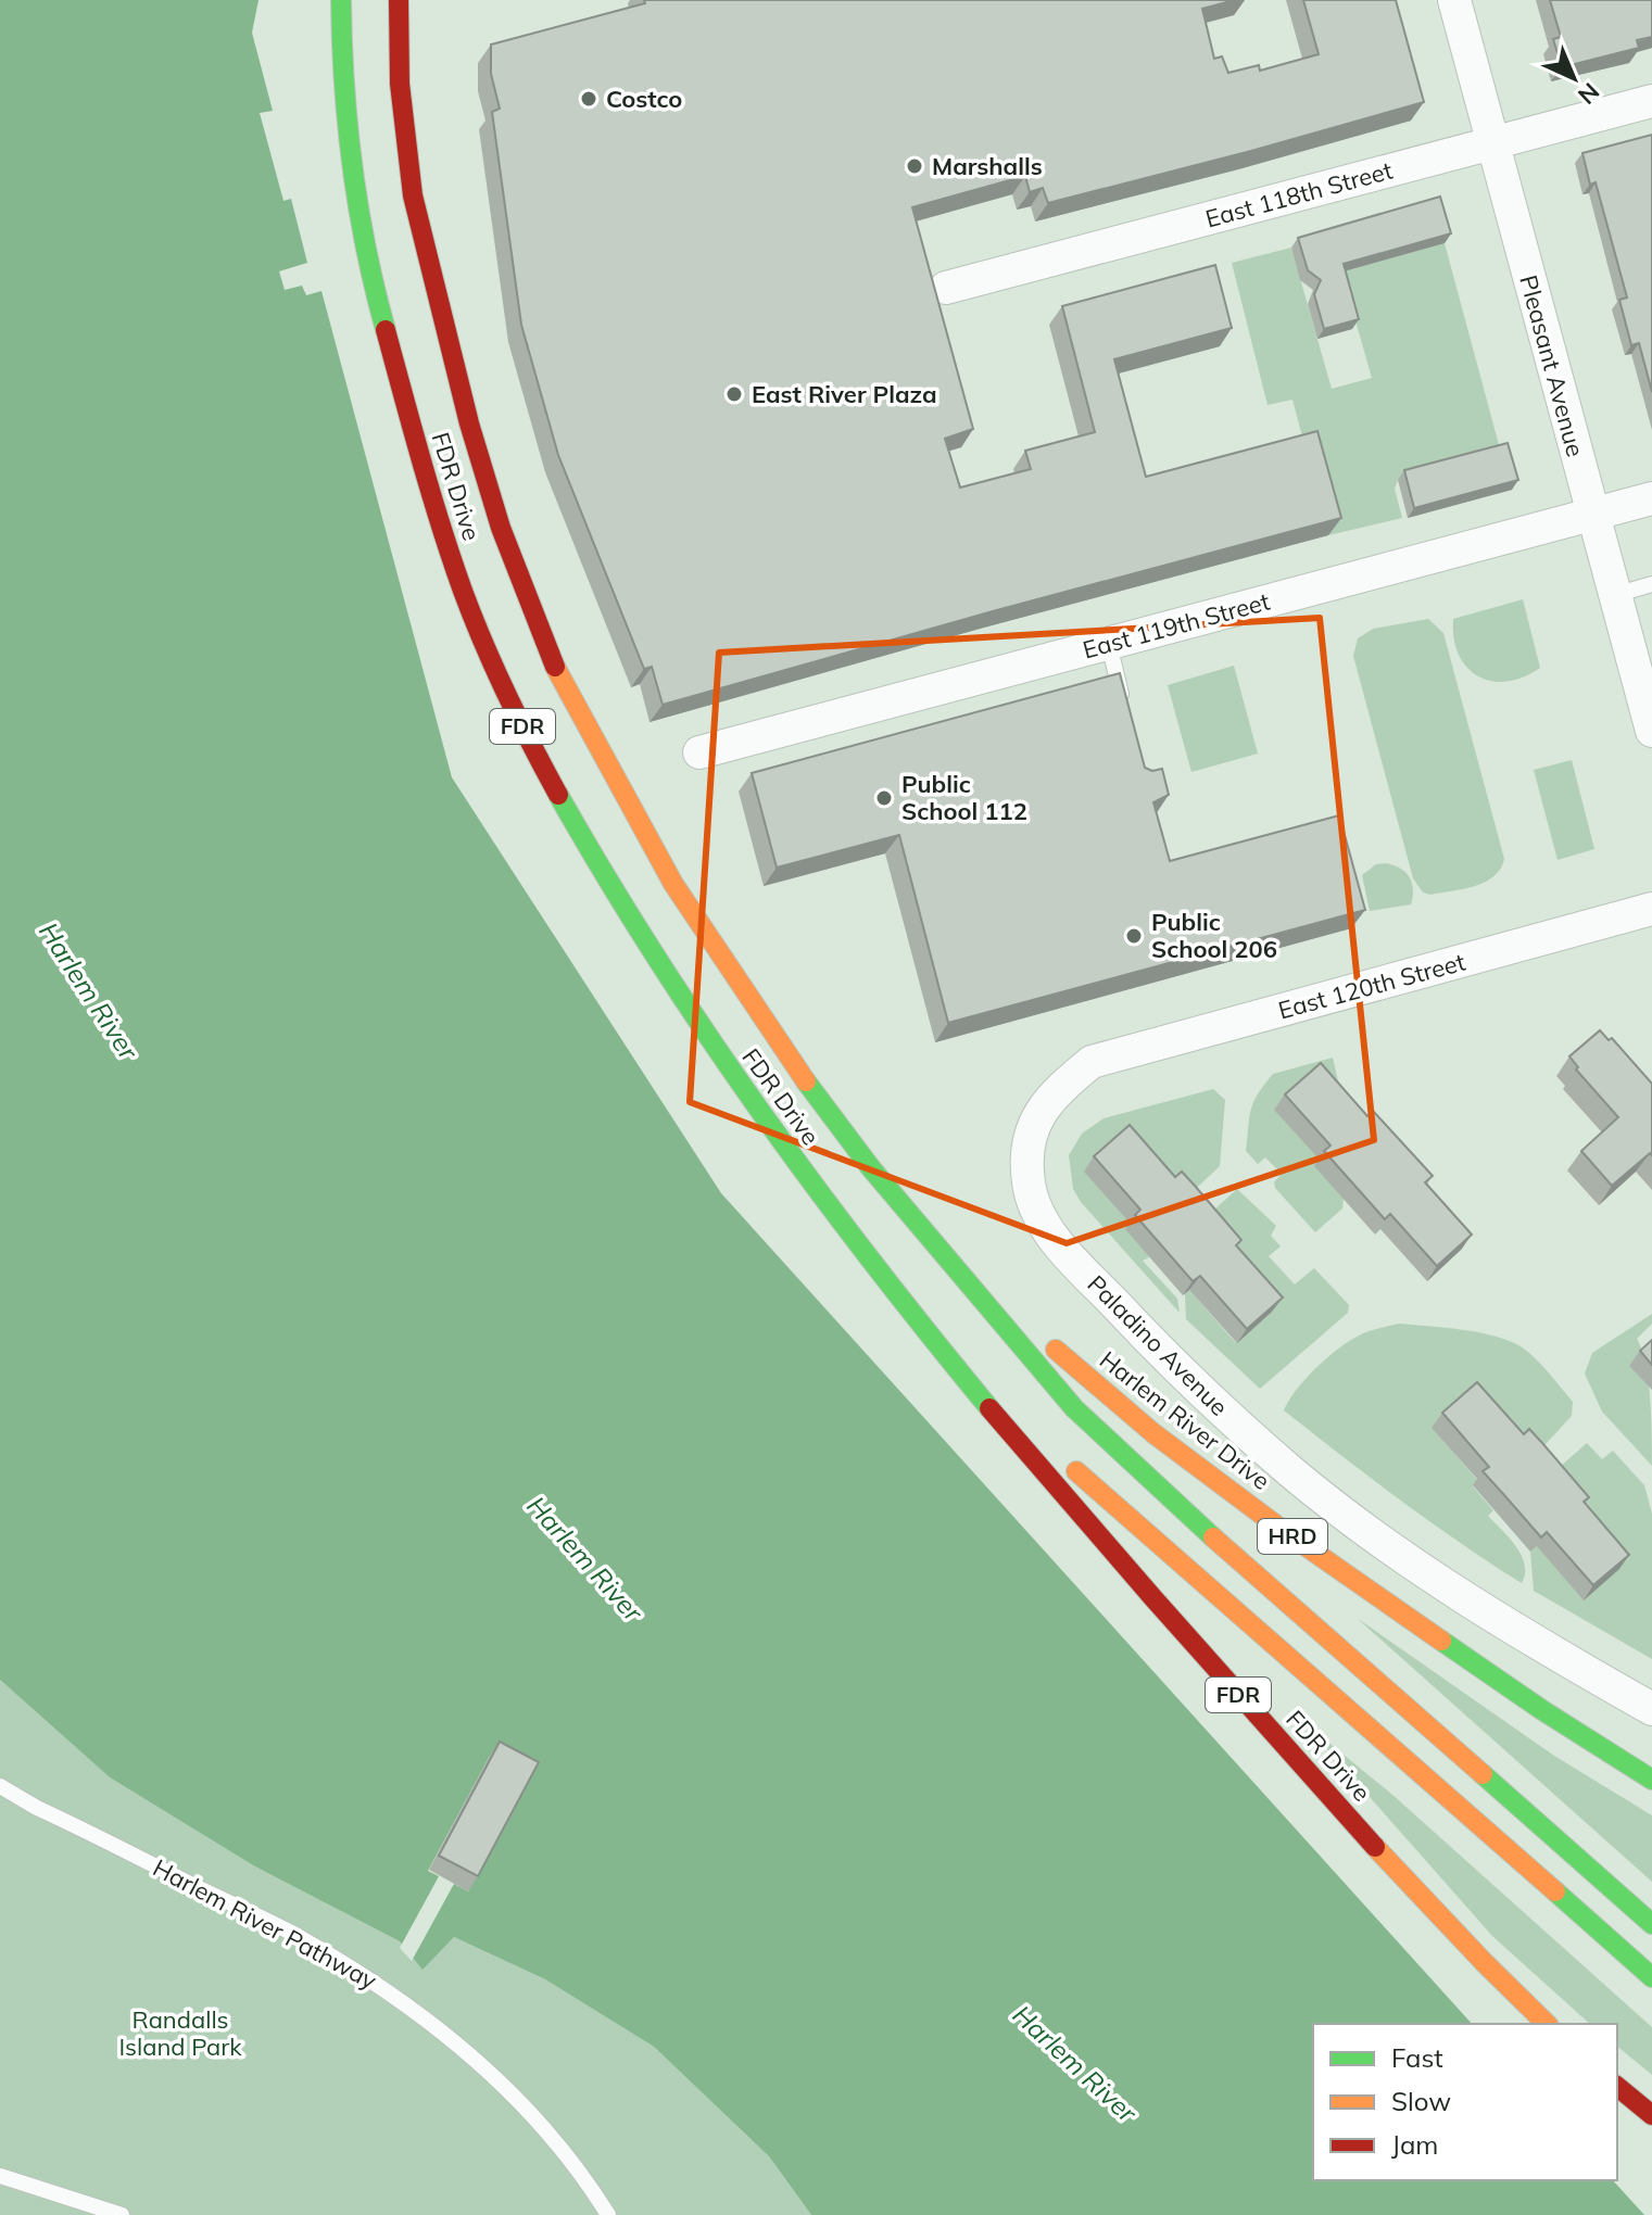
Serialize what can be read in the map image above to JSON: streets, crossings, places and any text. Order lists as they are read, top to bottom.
{
  "streets": {
    "highway": [
      "FDR Drive",
      "FDR",
      "Harlem River Drive",
      "HRD"
    ],
    "street": [
      "East 118th Street",
      "Pleasant Avenue",
      "East 119th Street",
      "East 120th Street",
      "Paladino Avenue"
    ],
    "lane": ["Harlem River Pathway"]
  },
  "crossings": [
    ["East 118th Street", "Pleasant Avenue"],
    ["Pleasant Avenue", "East 119th Street"],
    ["FDR Drive", "Harlem River Drive"],
    ["East 120th Street", "Paladino Avenue"]
  ],
  "water": ["Harlem River"],
  "parks": ["Randalls Island Park"],
  "places": [
    "Costco",
    "Marshalls",
    "East River Plaza",
    "Public School 112",
    "Public School 206"
  ],
  "legend": ["Fast", "Slow", "Jam"],
  "north": "bottom right"
}
